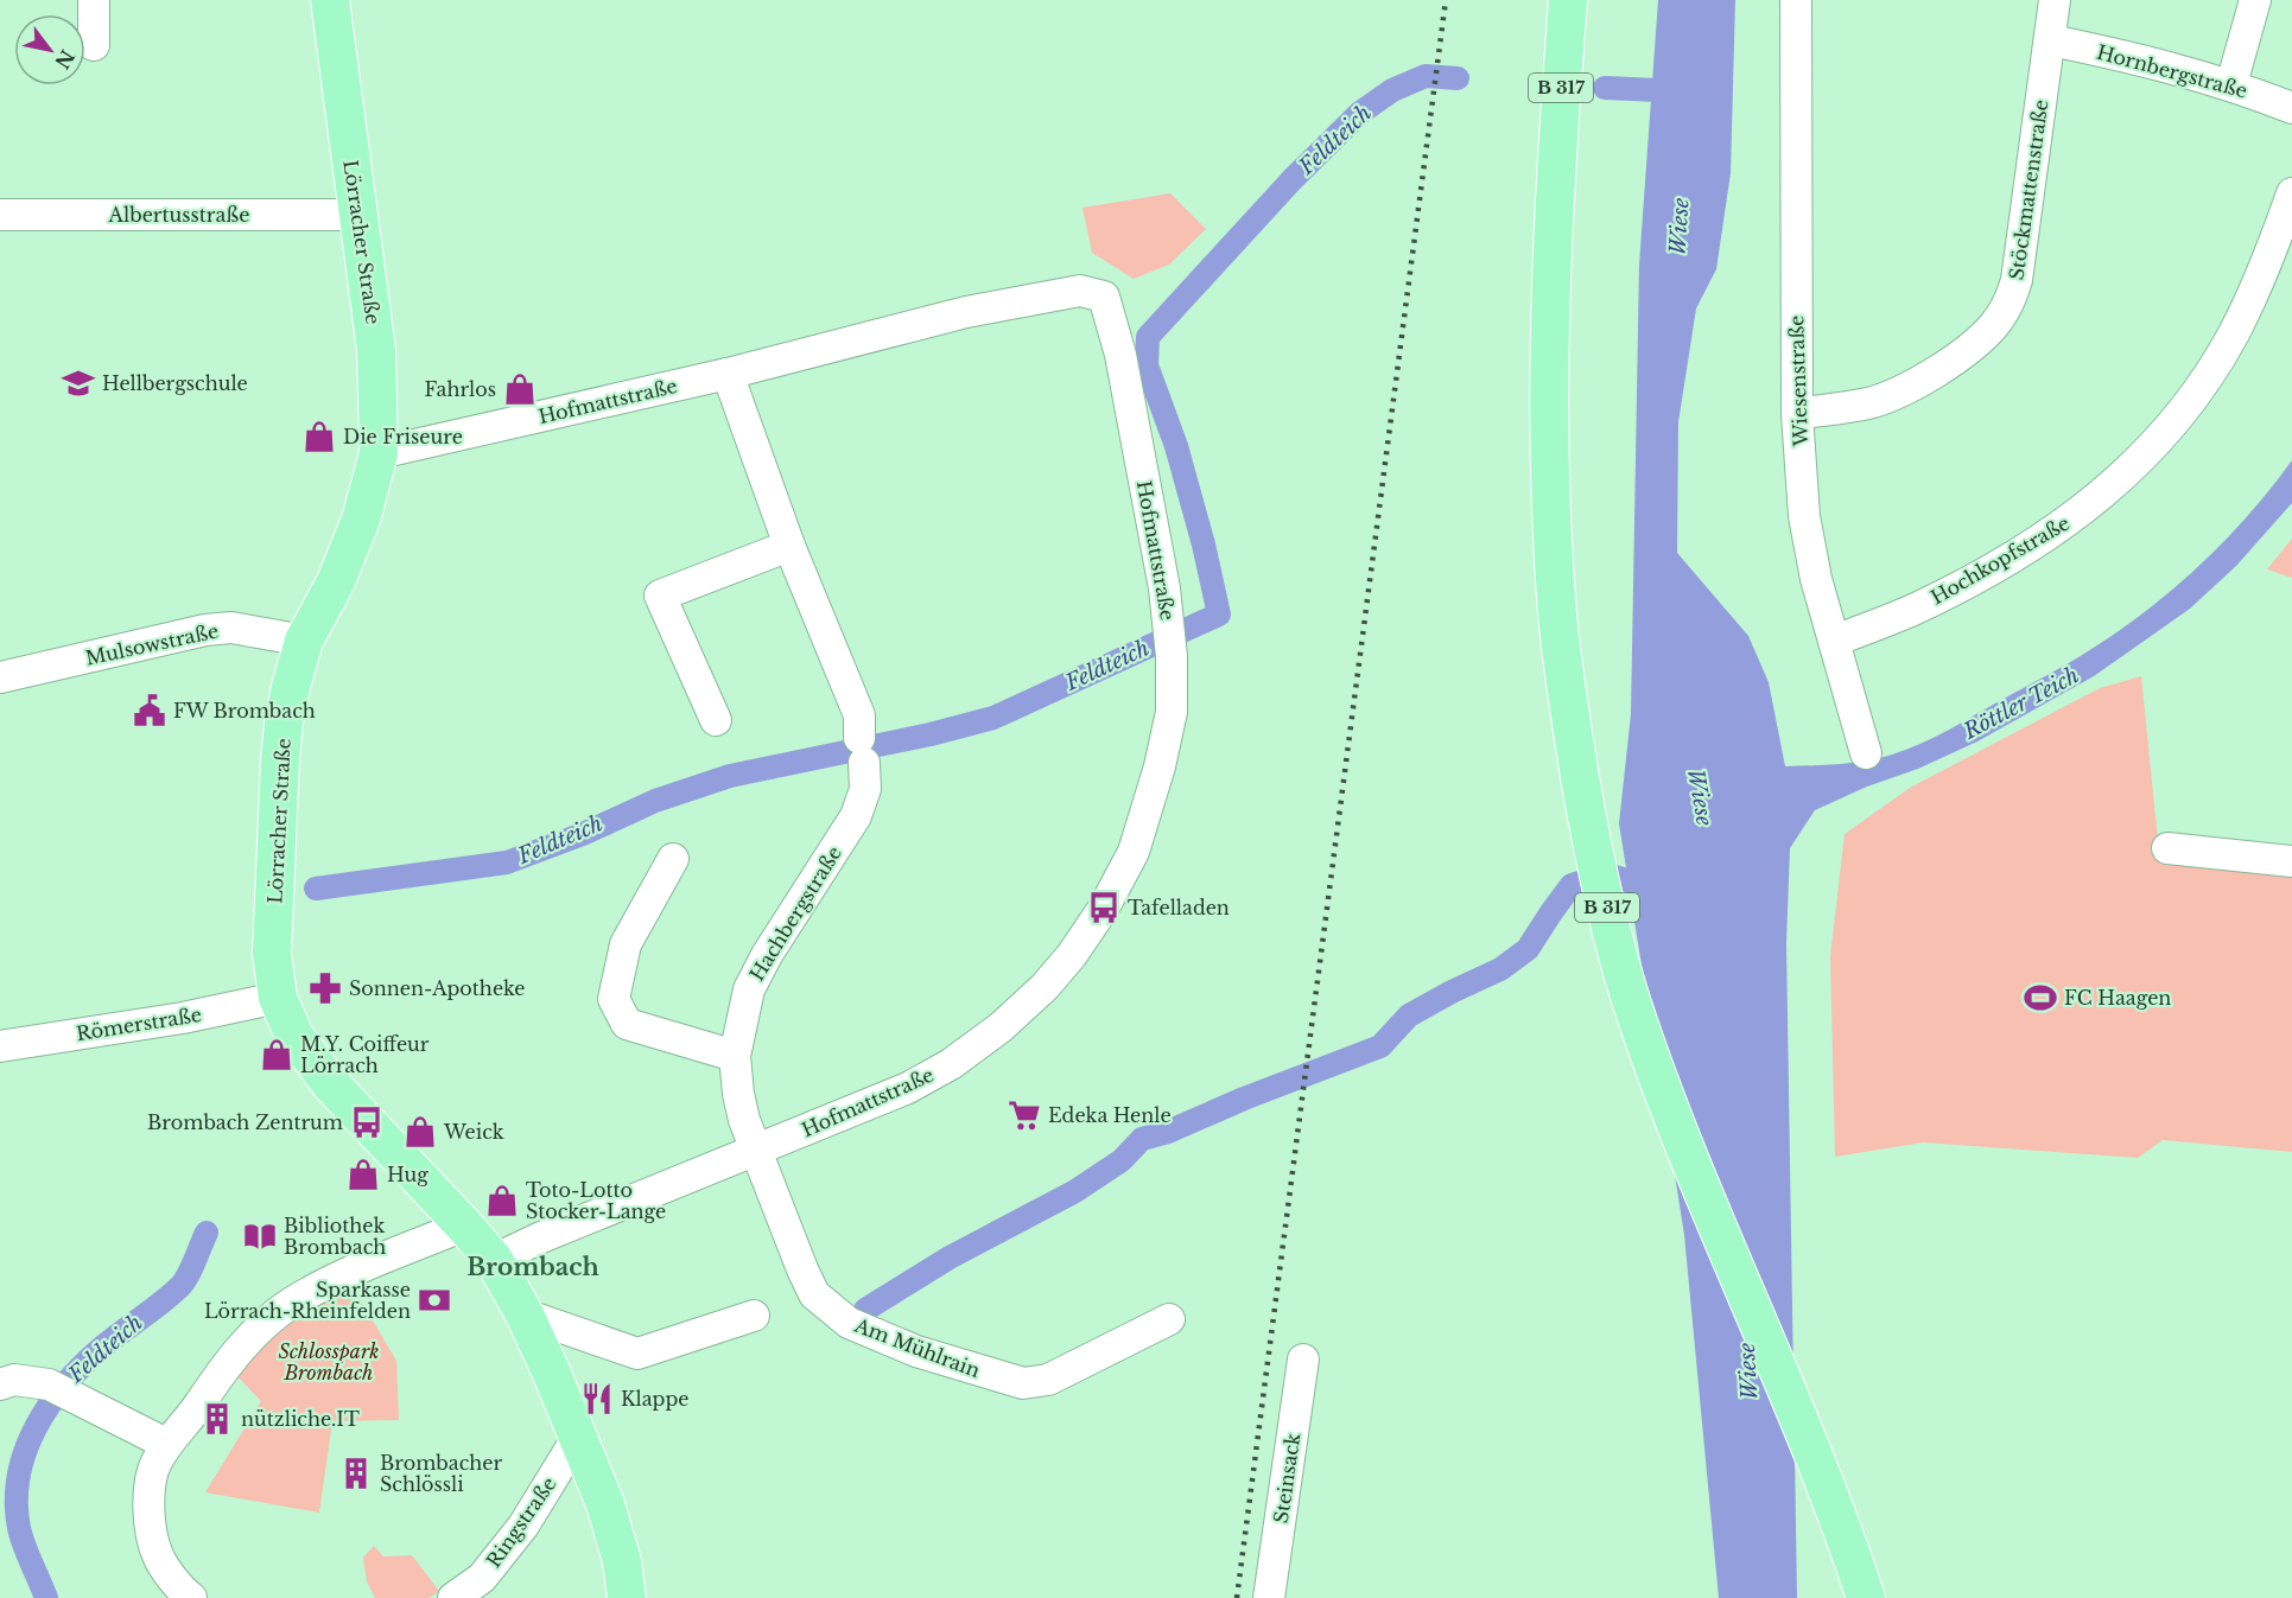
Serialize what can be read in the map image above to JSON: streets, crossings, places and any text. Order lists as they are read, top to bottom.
{
  "streets": {
    "main road": ["B 317", "Lörracher Straße"],
    "street": [
      "Hornbergstraße",
      "Stöckmattenstraße",
      "Albertusstraße",
      "Wiesenstraße",
      "Hofmattstraße",
      "Hochkopfstraße",
      "Mulsowstraße",
      "Hachbergstraße",
      "Römerstraße",
      "Am Mühlrain",
      "Steinsack",
      "Ringstraße"
    ]
  },
  "crossings": [
    ["Hornbergstraße", "Stöckmattenstraße"],
    ["Stöckmattenstraße", "Wiesenstraße"],
    ["Albertusstraße", "Lörracher Straße"],
    ["Lörracher Straße", "Hofmattstraße"],
    ["Lörracher Straße", "Mulsowstraße"],
    ["Lörracher Straße", "Römerstraße"],
    ["Lörracher Straße", "Ringstraße"],
    ["Wiesenstraße", "Hochkopfstraße"],
    ["Hofmattstraße", "Hachbergstraße"],
    ["Hofmattstraße", "Am Mühlrain"],
    ["Hachbergstraße", "Am Mühlrain"]
  ],
  "districts": ["Brombach"],
  "water": ["Feldteich", "Wiese", "Röttler Teich"],
  "parks": ["Schlosspark Brombach"],
  "places": {
    "school or university": ["Hellbergschule"],
    "shop": [
      "Fahrlos",
      "Die Friseure",
      "M.Y. Coiffeur Lörrach",
      "Weick",
      "Hug",
      "Toto-Lotto Stocker-Lange"
    ],
    "public building": ["FW Brombach"],
    "bus stop": ["Tafelladen", "Brombach Zentrum"],
    "pharmacy": ["Sonnen-Apotheke"],
    "sports": ["FC Haagen"],
    "supermarket": ["Edeka Henle"],
    "library": ["Bibliothek Brombach"],
    "bank": ["Sparkasse Lörrach-Rheinfelden"],
    "restaurant": ["Klappe"],
    "building": ["nützliche.IT", "Brombacher Schlössli"]
  },
  "north": "bottom right"
}
